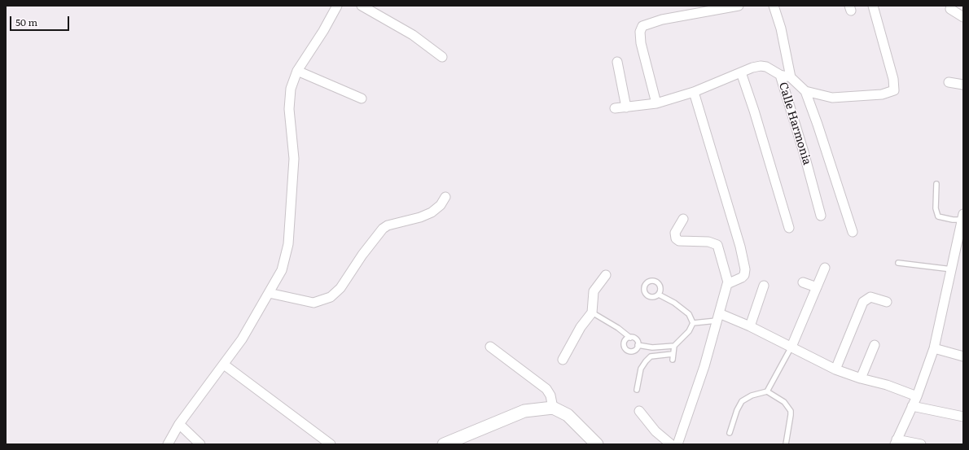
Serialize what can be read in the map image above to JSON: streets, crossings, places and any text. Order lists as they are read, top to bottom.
{
  "streets": {
    "street": ["Calle Harmonia"]
  },
  "scale_bar": "50 m"
}
